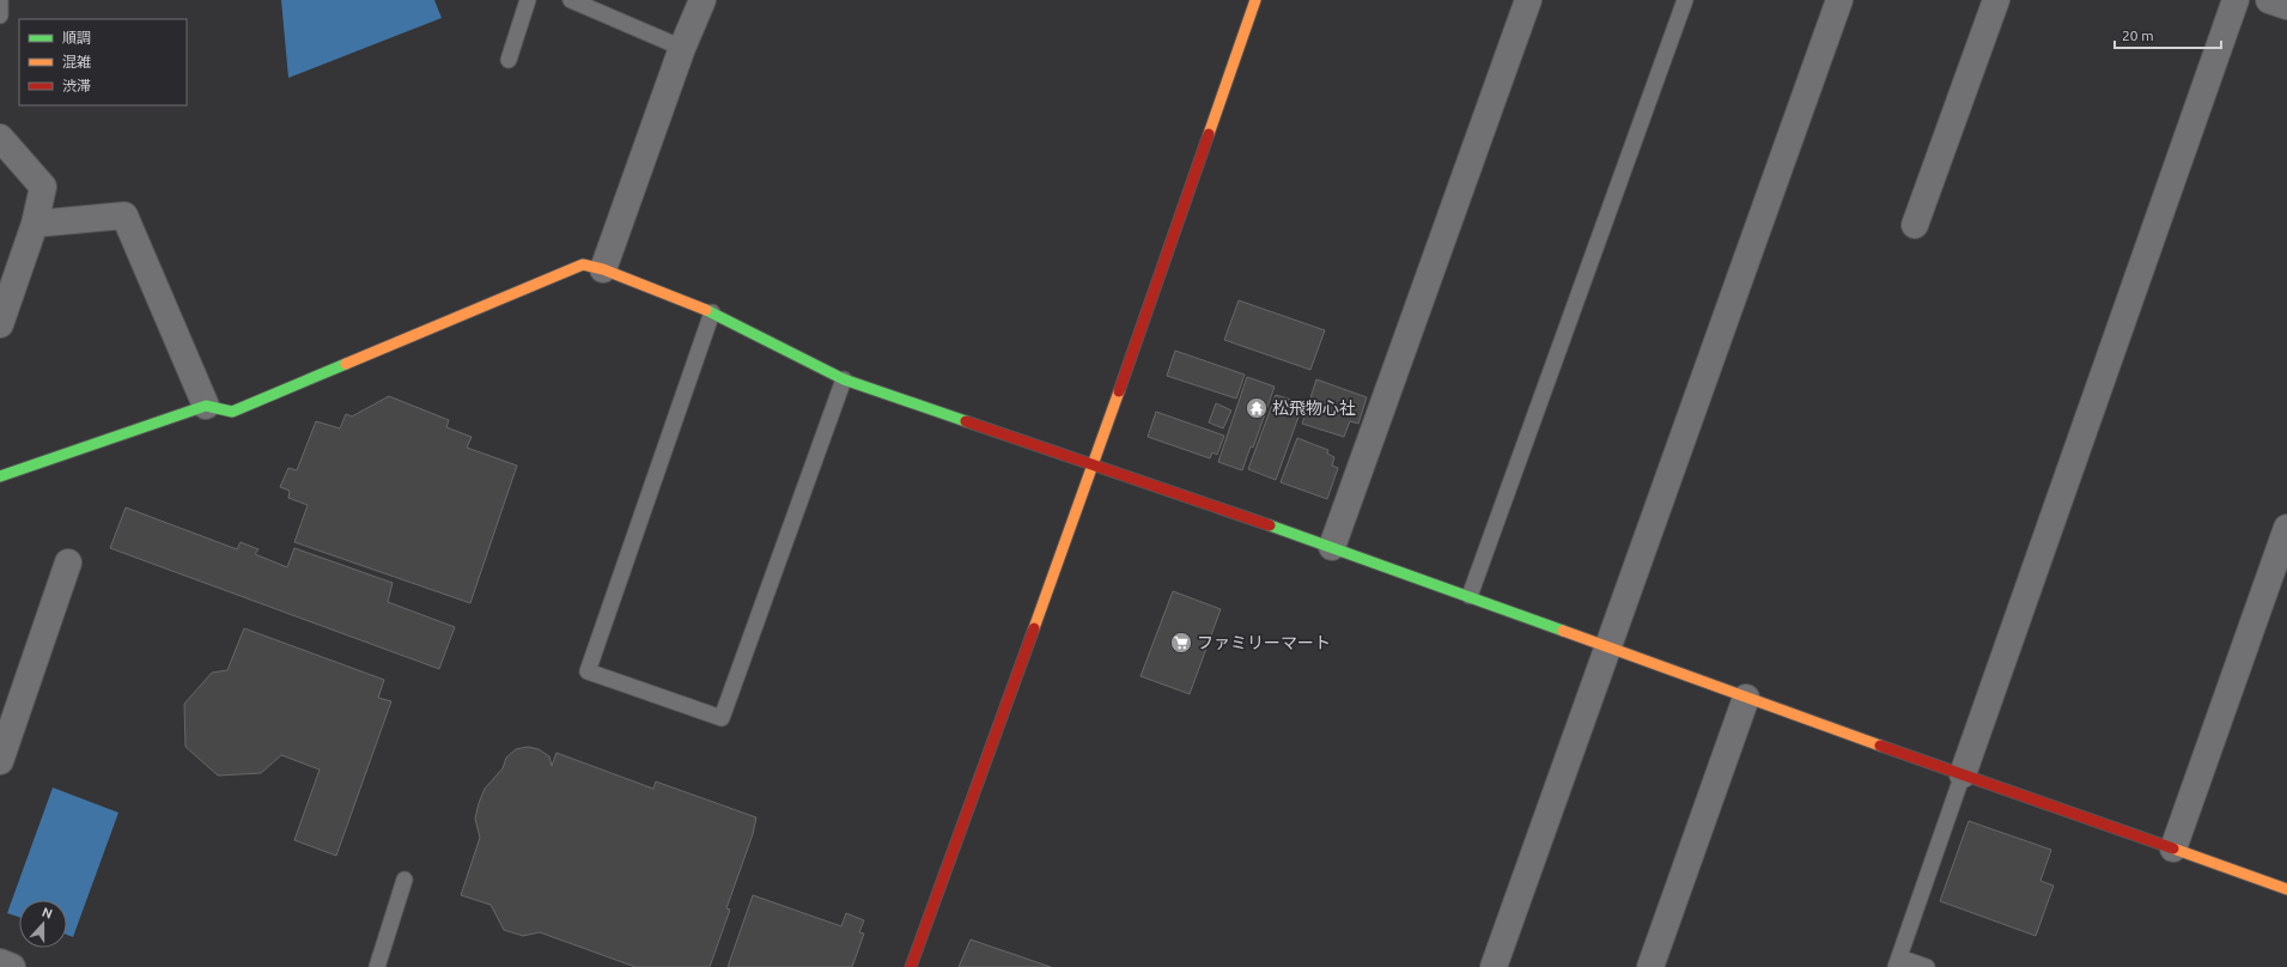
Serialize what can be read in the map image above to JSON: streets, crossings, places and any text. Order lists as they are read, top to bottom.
{
  "places": {
    "temple": ["松飛物心社"],
    "supermarket": ["ファミリーマート"]
  },
  "legend": ["順調", "混雑", "渋滞"],
  "scale_bar": "20 m",
  "north": "top"
}
